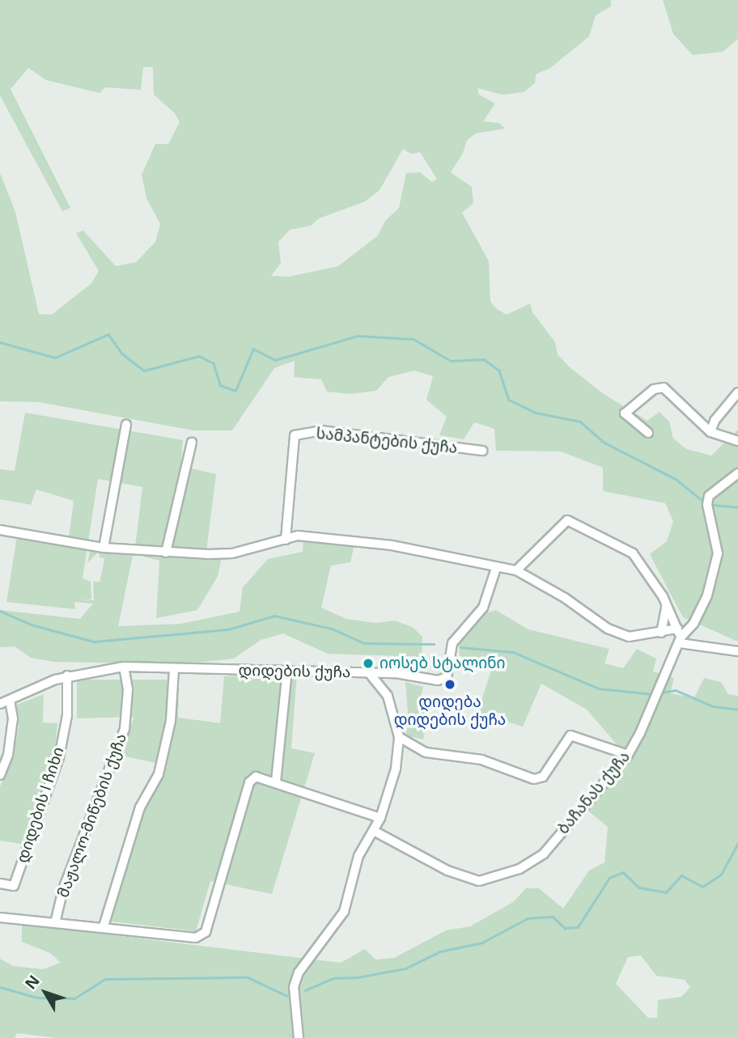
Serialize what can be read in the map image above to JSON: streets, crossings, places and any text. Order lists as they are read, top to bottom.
{
  "streets": {
    "street": [
      "სამპანტების ქუჩა",
      "დიდების ქუჩა",
      "ბაჩანას ქუჩა",
      "დიდების I ჩიხი",
      "მაჟალო-მიწების ქუჩა"
    ]
  },
  "crossings": [
    ["დიდების ქუჩა", "დიდების I ჩიხი"],
    ["დიდების ქუჩა", "მაჟალო-მიწების ქუჩა"]
  ],
  "places": ["იოსებ სტალინი", "დიდება დიდების ქუჩა"],
  "north": "top left"
}
